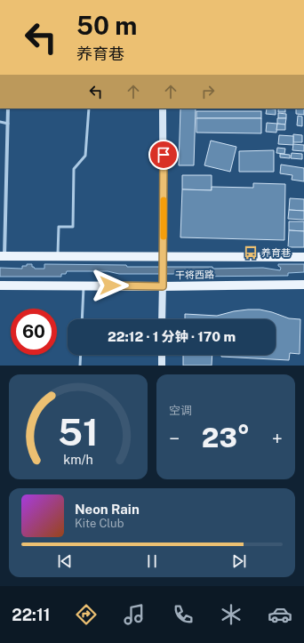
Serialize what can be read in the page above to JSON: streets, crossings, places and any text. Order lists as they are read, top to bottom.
{
  "streets": {
    "main road": ["干将西路"]
  },
  "places": {
    "bus stop": ["养育巷"]
  },
  "page": {
    "turn": ["50 m", "养育巷"],
    "limit": "60",
    "trip": "22:12 · 1 分钟 · 170 m",
    "tile": "空调",
    "heat": ["−", "23°", "+"],
    "song": ["Neon Rain", "Kite Club"],
    "tabs": "22:11",
    "gauge": ["51", "km/h"]
  }
}
